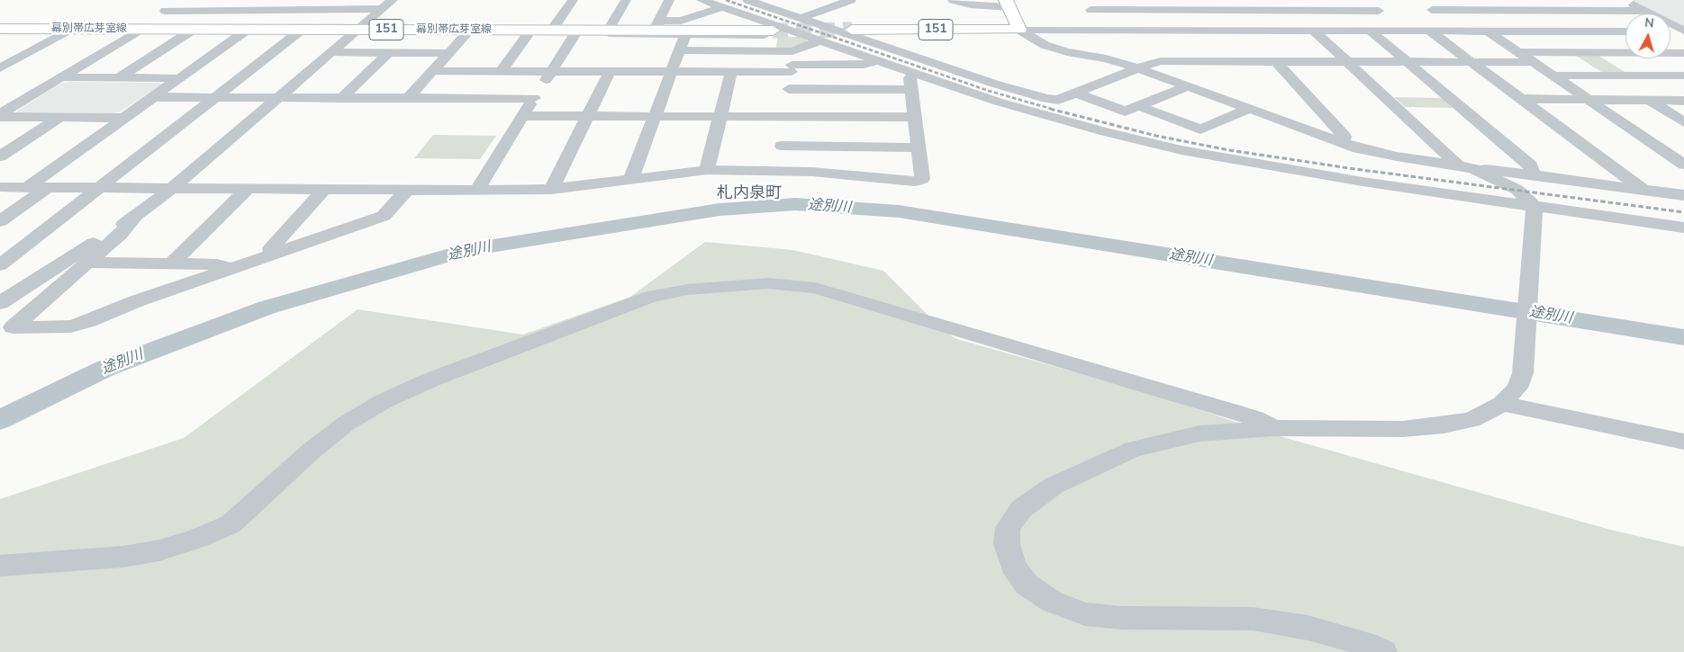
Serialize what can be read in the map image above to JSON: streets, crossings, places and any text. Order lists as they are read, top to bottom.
{
  "streets": {
    "main road": ["幕別帯広芽室線", "151"]
  },
  "districts": ["札内泉町"],
  "water": ["途別川"],
  "north": "top"
}
